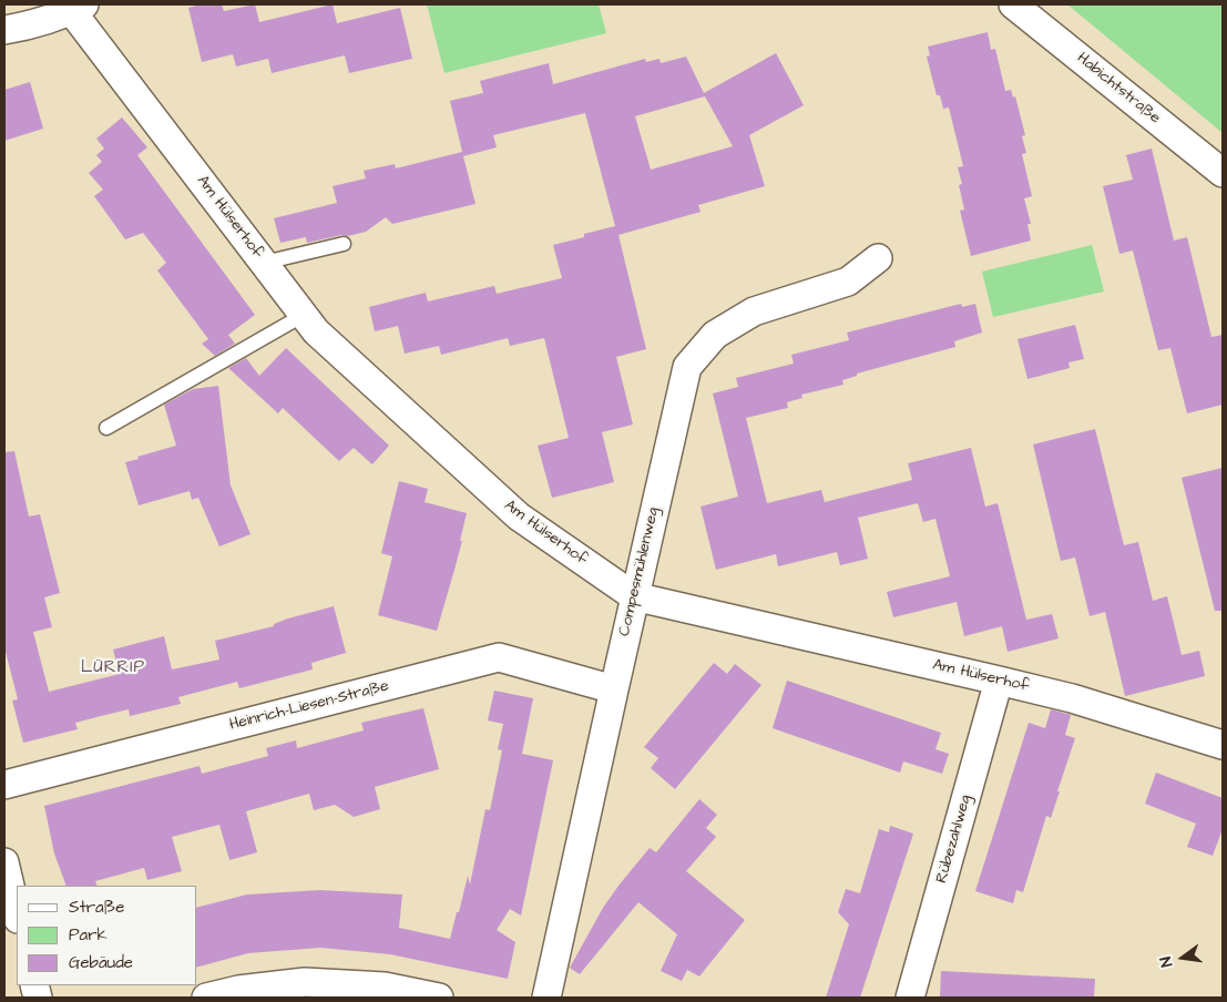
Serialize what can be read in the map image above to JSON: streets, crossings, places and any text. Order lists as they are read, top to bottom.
{
  "streets": {
    "street": [
      "Habichtstraße",
      "Am Hülserhof",
      "Compesmühlenweg",
      "Heinrich-Liesen-Straße",
      "Rübezahlweg"
    ]
  },
  "crossings": [
    ["Am Hülserhof", "Compesmühlenweg"],
    ["Am Hülserhof", "Rübezahlweg"],
    ["Compesmühlenweg", "Heinrich-Liesen-Straße"]
  ],
  "districts": ["LÜRRIP"],
  "legend": ["Straße", "Park", "Gebäude"],
  "north": "left"
}
